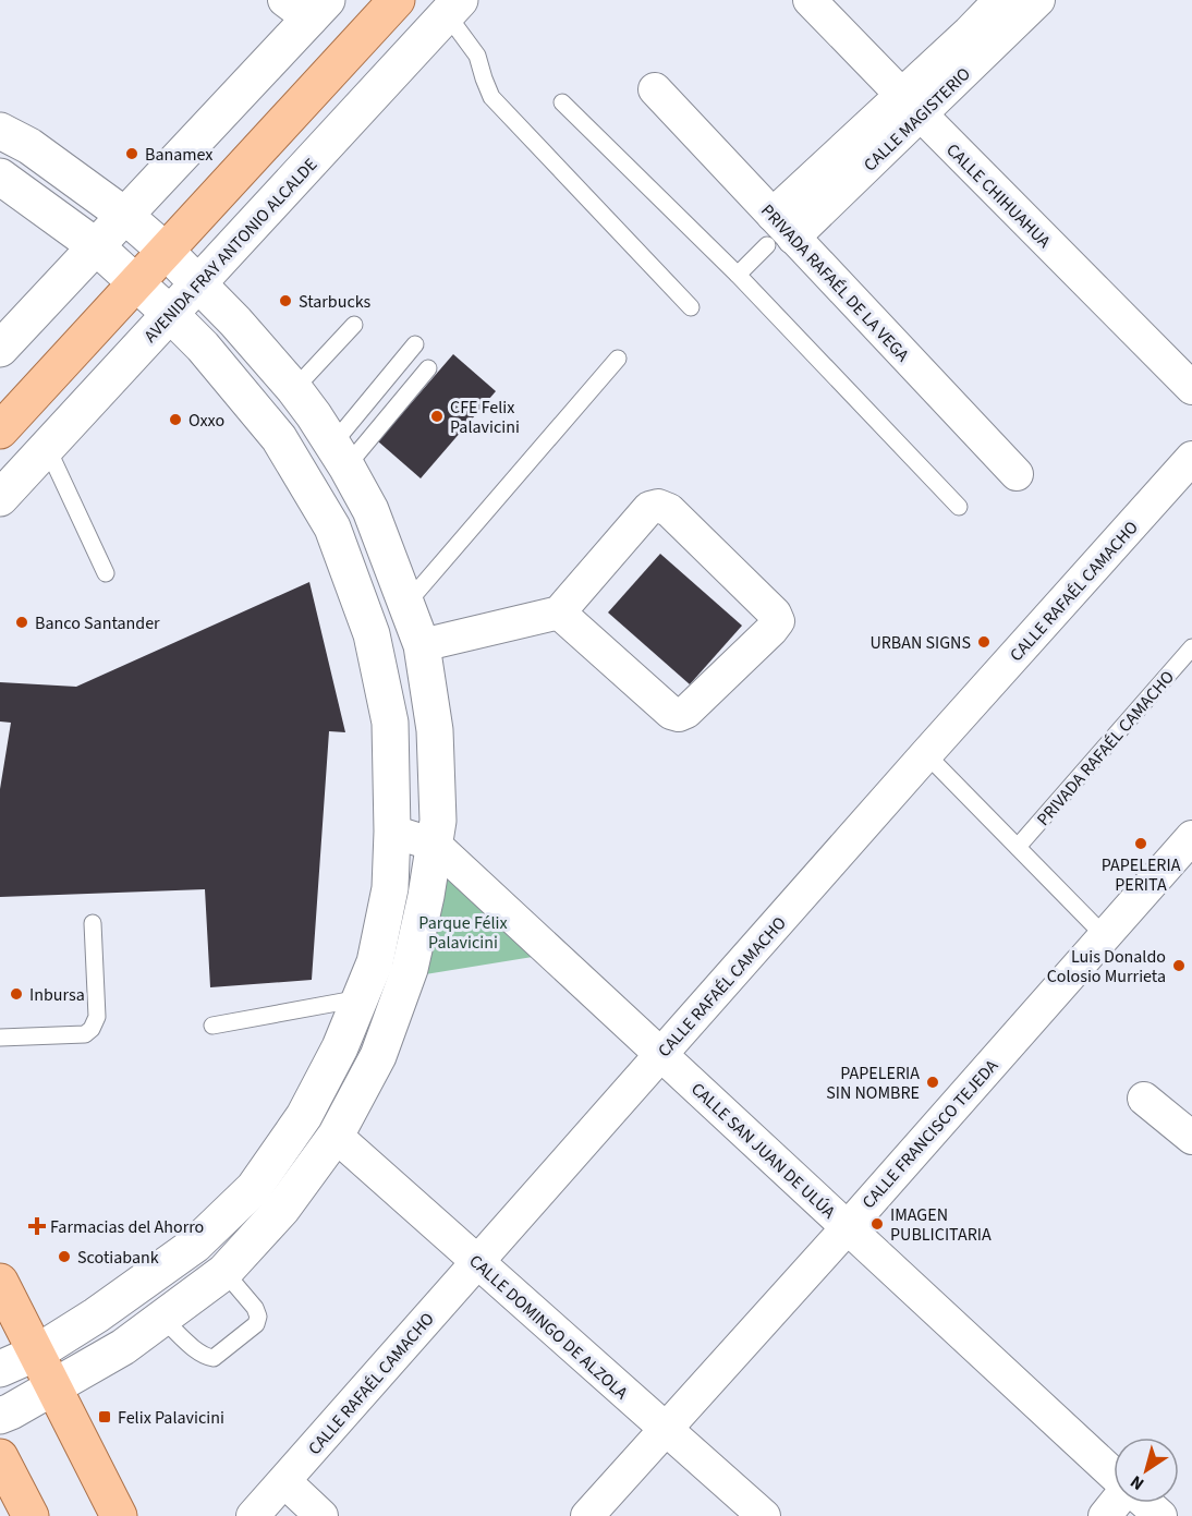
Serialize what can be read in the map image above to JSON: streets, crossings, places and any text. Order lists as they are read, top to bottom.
{
  "streets": {
    "street": [
      "CALLE MAGISTERIO",
      "CALLE CHIHUAHUA",
      "AVENIDA FRAY ANTONIO ALCALDE",
      "PRIVADA RAFAÉL DE LA VEGA",
      "CALLE RAFAÉL CAMACHO",
      "CALLE FRANCISCO TEJEDA",
      "CALLE SAN JUAN DE ULÚA",
      "CALLE DOMINGO DE ALZOLA"
    ],
    "lane": ["PRIVADA RAFAÉL CAMACHO"]
  },
  "crossings": [
    ["CALLE MAGISTERIO", "CALLE CHIHUAHUA"],
    ["CALLE MAGISTERIO", "PRIVADA RAFAÉL DE LA VEGA"],
    ["CALLE RAFAÉL CAMACHO", "CALLE SAN JUAN DE ULÚA"],
    ["CALLE RAFAÉL CAMACHO", "CALLE DOMINGO DE ALZOLA"],
    ["CALLE FRANCISCO TEJEDA", "CALLE SAN JUAN DE ULÚA"],
    ["CALLE FRANCISCO TEJEDA", "CALLE DOMINGO DE ALZOLA"]
  ],
  "parks": ["Parque Félix Palavicini"],
  "places": {
    "other": [
      "Banamex",
      "Starbucks",
      "CFE Felix Palavicini",
      "Oxxo",
      "Banco Santander",
      "URBAN SIGNS",
      "PAPELERIA PERITA",
      "Luis Donaldo Colosio Murrieta",
      "Inbursa",
      "PAPELERIA SIN NOMBRE",
      "IMAGEN PUBLICITARIA",
      "Scotiabank"
    ],
    "health": ["Farmacias del Ahorro"],
    "transit": ["Felix Palavicini"]
  },
  "north": "bottom left"
}
